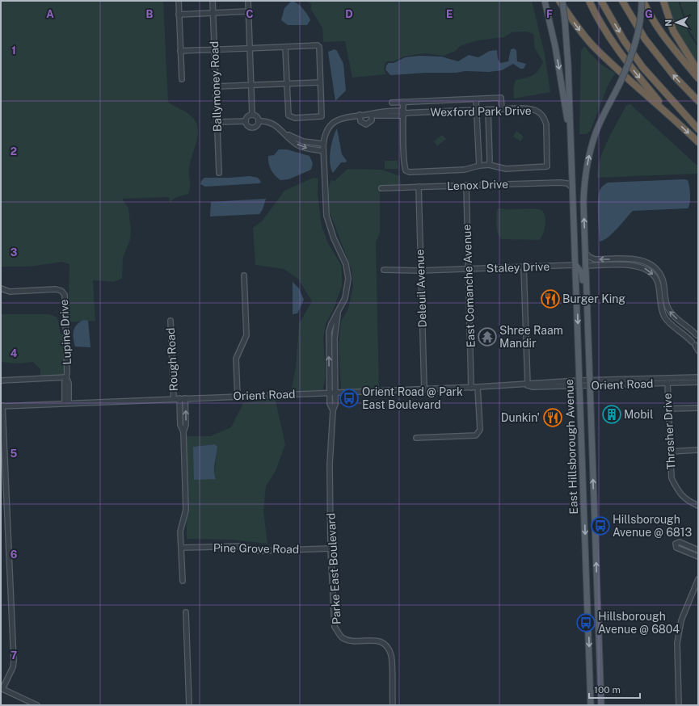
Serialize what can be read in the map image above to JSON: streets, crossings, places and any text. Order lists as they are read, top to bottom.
{
  "streets": {
    "main road": ["East Hillsborough Avenue"],
    "street": [
      "Ballymoney Road",
      "Wexford Park Drive",
      "Lenox Drive",
      "Staley Drive",
      "East Comanche Avenue",
      "Deleuil Avenue",
      "Lupine Drive",
      "Rough Road",
      "Orient Road",
      "Thrasher Drive",
      "Pine Grove Road",
      "Parke East Boulevard"
    ]
  },
  "crossings": [
    ["Wexford Park Drive", "Orient Road"],
    ["Wexford Park Drive", "Parke East Boulevard"],
    ["Lenox Drive", "East Comanche Avenue"],
    ["Lenox Drive", "Deleuil Avenue"],
    ["Lenox Drive", "East Hillsborough Avenue"],
    ["Staley Drive", "East Comanche Avenue"],
    ["Staley Drive", "Deleuil Avenue"],
    ["Staley Drive", "East Hillsborough Avenue"],
    ["East Comanche Avenue", "Orient Road"],
    ["Deleuil Avenue", "Orient Road"],
    ["Rough Road", "Orient Road"],
    ["Orient Road", "Thrasher Drive"],
    ["Orient Road", "East Hillsborough Avenue"],
    ["Orient Road", "Parke East Boulevard"],
    ["Pine Grove Road", "Parke East Boulevard"]
  ],
  "places": {
    "restaurant": ["Burger King", "Dunkin'"],
    "temple": ["Shree Raam Mandir"],
    "bus stop": ["Orient Road @ Park East Boulevard", "Hillsborough Avenue @ 6813", "Hillsborough Avenue @ 6804"],
    "building": ["Mobil"]
  },
  "scale_bar": "100 m",
  "north": "left",
  "grid": {
    "columns": [
      "A",
      "B",
      "C",
      "D",
      "E",
      "F",
      "G"
    ],
    "rows": [
      "1",
      "2",
      "3",
      "4",
      "5",
      "6",
      "7"
    ]
  }
}
